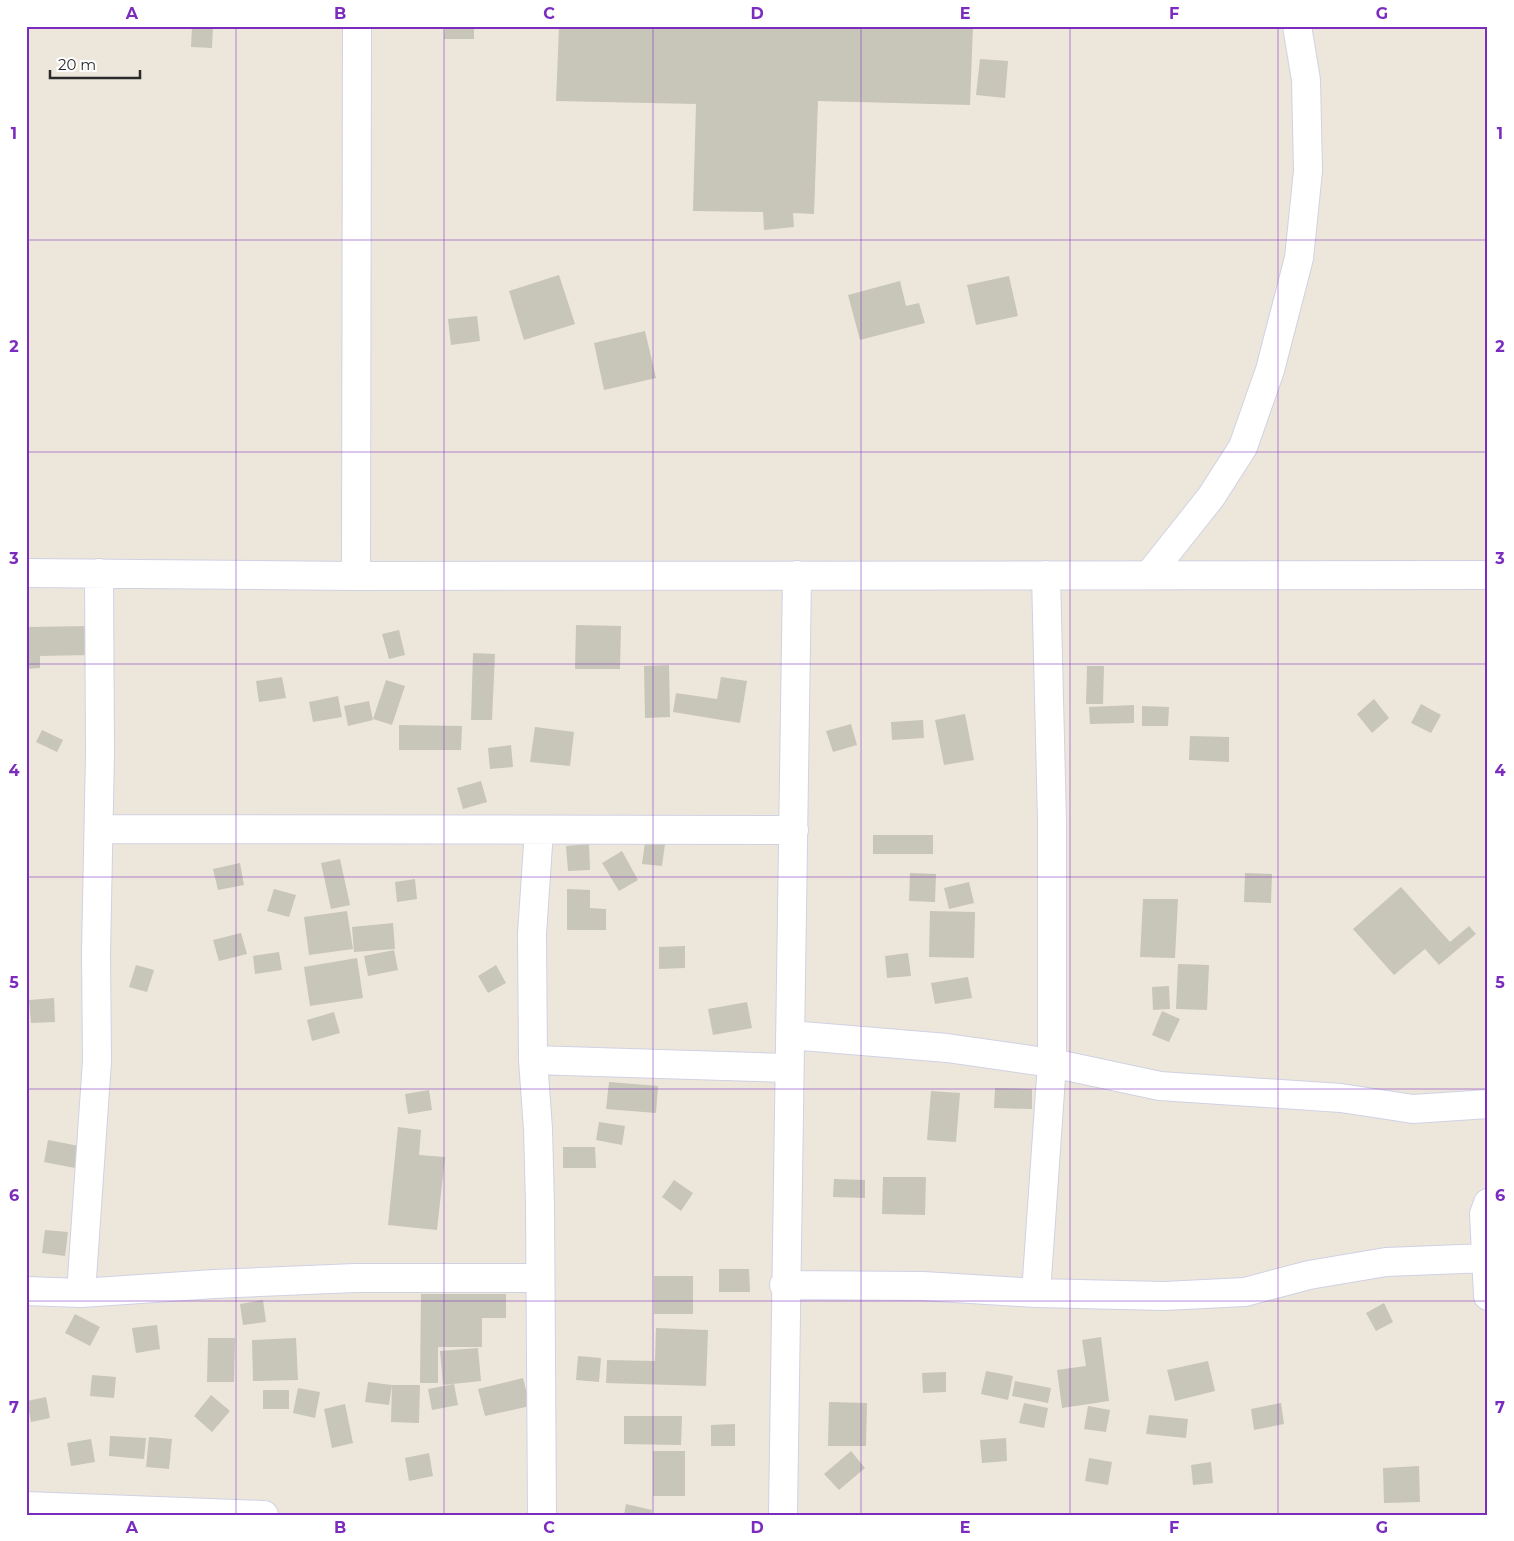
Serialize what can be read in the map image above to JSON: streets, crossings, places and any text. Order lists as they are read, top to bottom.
{
  "scale_bar": "20 m",
  "grid": {
    "columns": [
      "A",
      "B",
      "C",
      "D",
      "E",
      "F",
      "G"
    ],
    "rows": [
      "1",
      "2",
      "3",
      "4",
      "5",
      "6",
      "7"
    ]
  }
}
